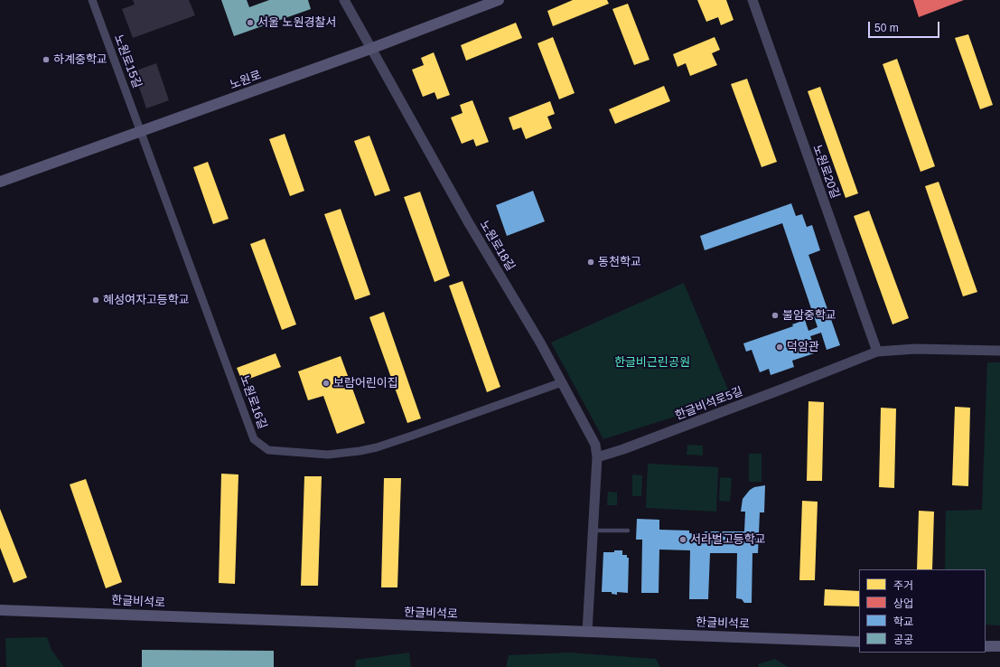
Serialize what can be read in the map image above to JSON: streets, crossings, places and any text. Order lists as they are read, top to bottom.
{
  "streets": {
    "main road": ["노원로", "한글비석로"],
    "street": [
      "노원로15길",
      "노원로20길",
      "노원로18길",
      "노원로16길",
      "한글비석로5길"
    ]
  },
  "crossings": [
    ["노원로15길", "노원로"],
    ["노원로15길", "노원로16길"],
    ["노원로", "노원로18길"],
    ["노원로", "노원로16길"],
    ["노원로20길", "한글비석로5길"],
    ["노원로18길", "노원로16길"],
    ["노원로18길", "한글비석로5길"]
  ],
  "parks": ["한글비근린공원"],
  "places": [
    "서울 노원경찰서",
    "하계중학교",
    "동천학교",
    "혜성여자고등학교",
    "불암중학교",
    "덕암관",
    "보람어린이집",
    "서라벌고등학교"
  ],
  "legend": [
    "주거",
    "상업",
    "학교",
    "공공"
  ],
  "scale_bar": "50 m"
}
